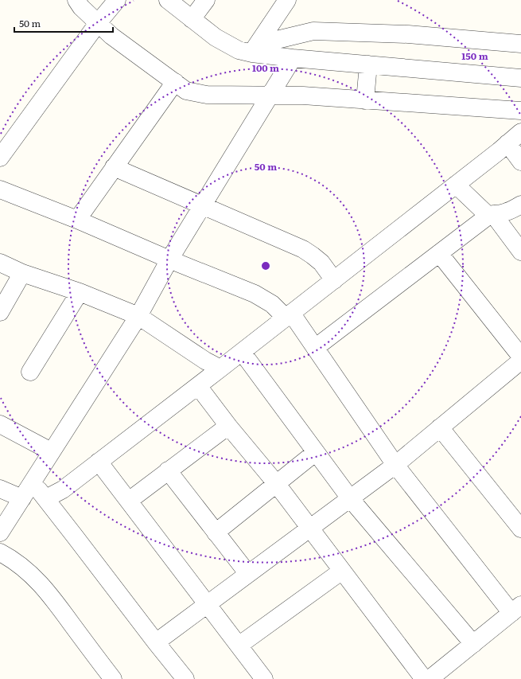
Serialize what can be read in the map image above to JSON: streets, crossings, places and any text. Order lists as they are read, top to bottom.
{
  "scale_bar": "50 m",
  "rings": ["150 m", "100 m", "50 m"]
}
